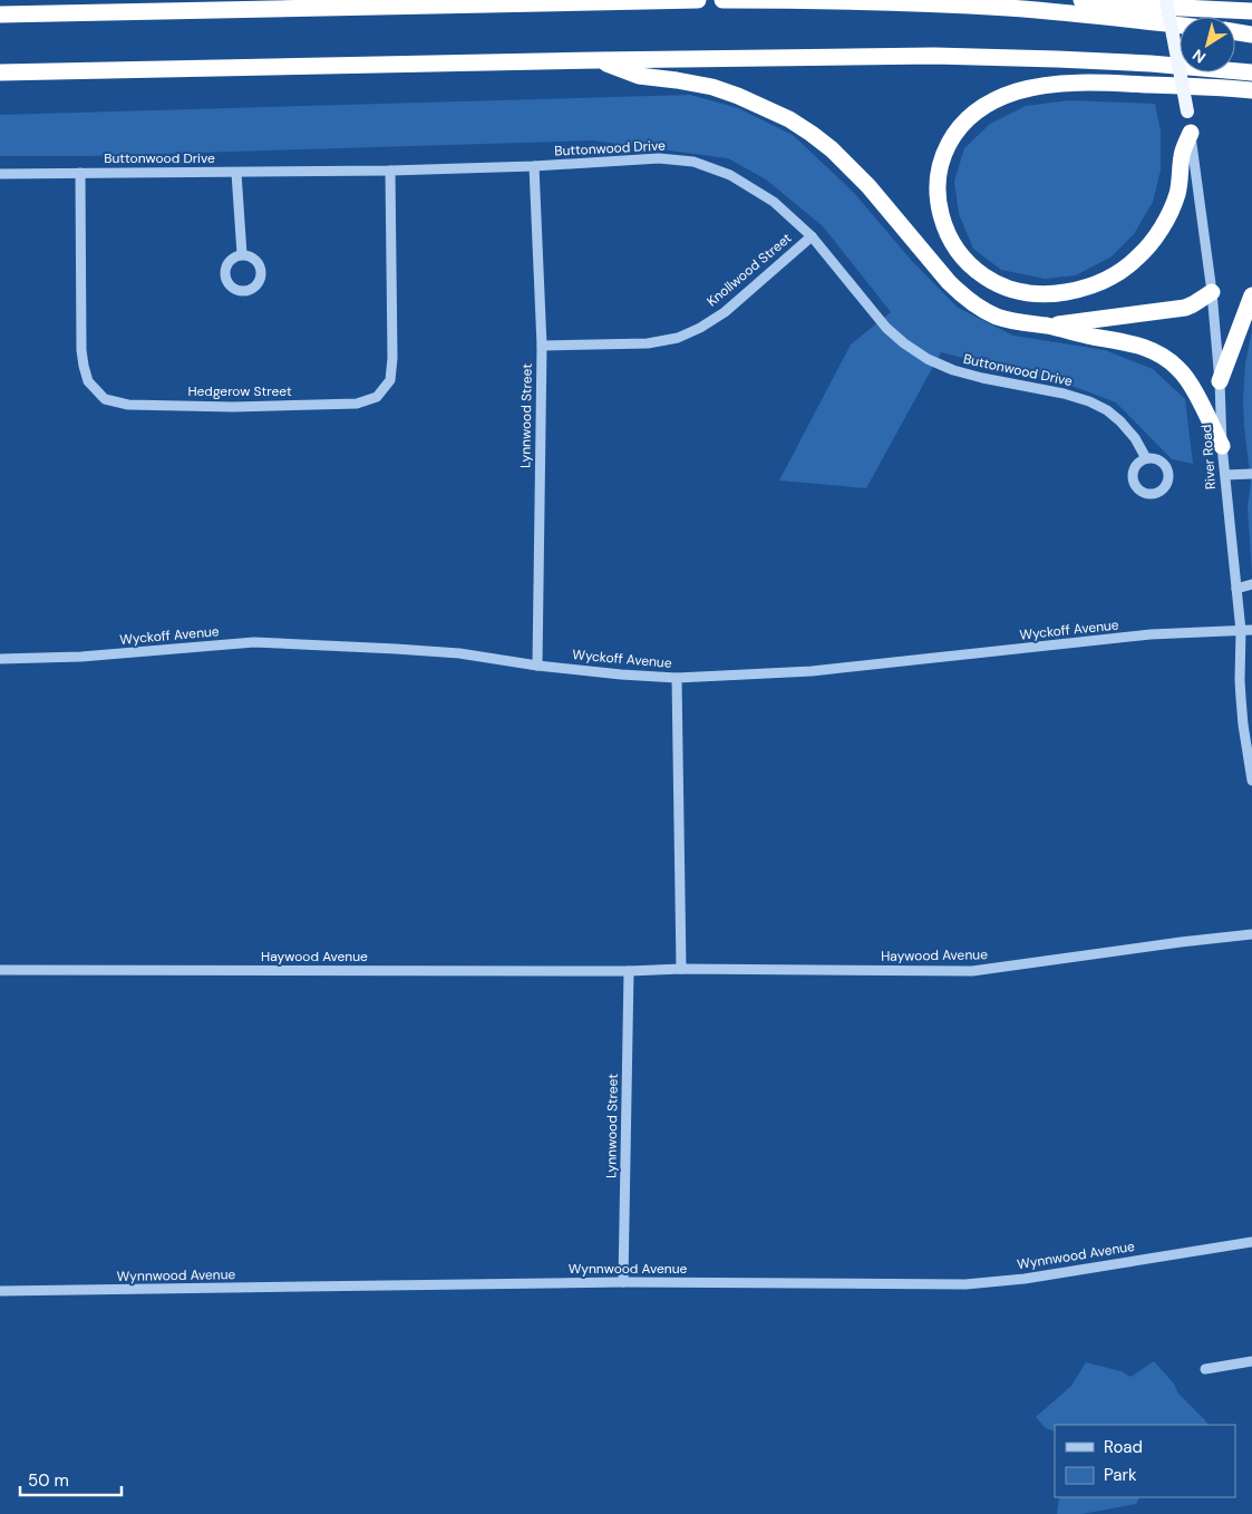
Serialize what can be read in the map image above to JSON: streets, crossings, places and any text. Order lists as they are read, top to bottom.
{
  "streets": {
    "street": [
      "Buttonwood Drive",
      "Knollwood Street",
      "Hedgerow Street",
      "Lynnwood Street",
      "River Road",
      "Wyckoff Avenue",
      "Haywood Avenue",
      "Wynnwood Avenue"
    ]
  },
  "crossings": [
    ["Buttonwood Drive", "Knollwood Street"],
    ["Buttonwood Drive", "Hedgerow Street"],
    ["Buttonwood Drive", "Lynnwood Street"],
    ["Knollwood Street", "Lynnwood Street"],
    ["Lynnwood Street", "Wyckoff Avenue"],
    ["Lynnwood Street", "Haywood Avenue"],
    ["Lynnwood Street", "Wynnwood Avenue"],
    ["River Road", "Wyckoff Avenue"]
  ],
  "legend": ["Road", "Park"],
  "scale_bar": "50 m",
  "north": "bottom left"
}
